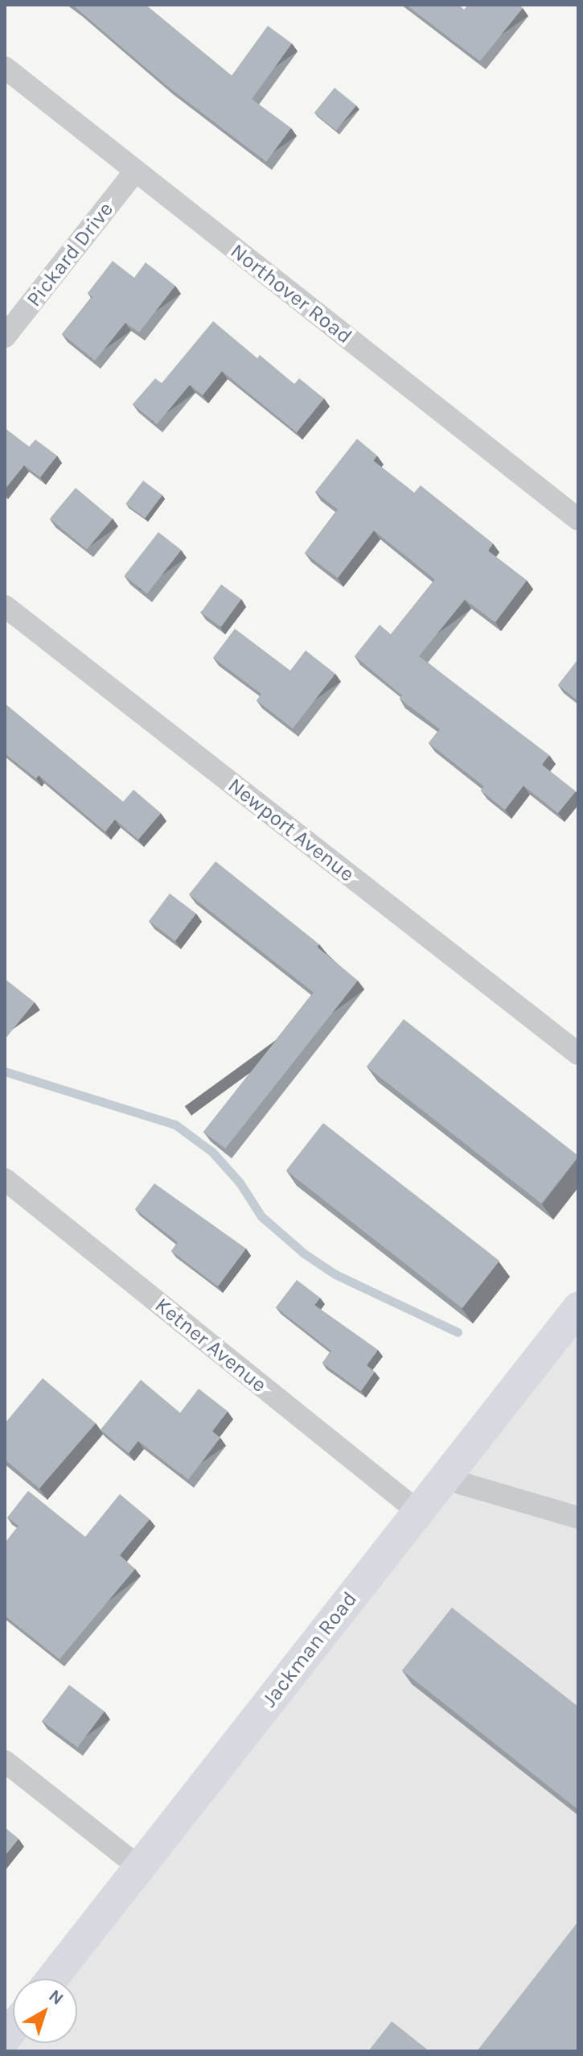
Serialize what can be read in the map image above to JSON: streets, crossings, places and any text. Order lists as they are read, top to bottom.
{
  "streets": {
    "main road": ["Jackman Road"],
    "street": [
      "Pickard Drive",
      "Northover Road",
      "Newport Avenue",
      "Ketner Avenue"
    ]
  },
  "crossings": [
    ["Pickard Drive", "Northover Road"],
    ["Ketner Avenue", "Jackman Road"]
  ],
  "north": "top right"
}
